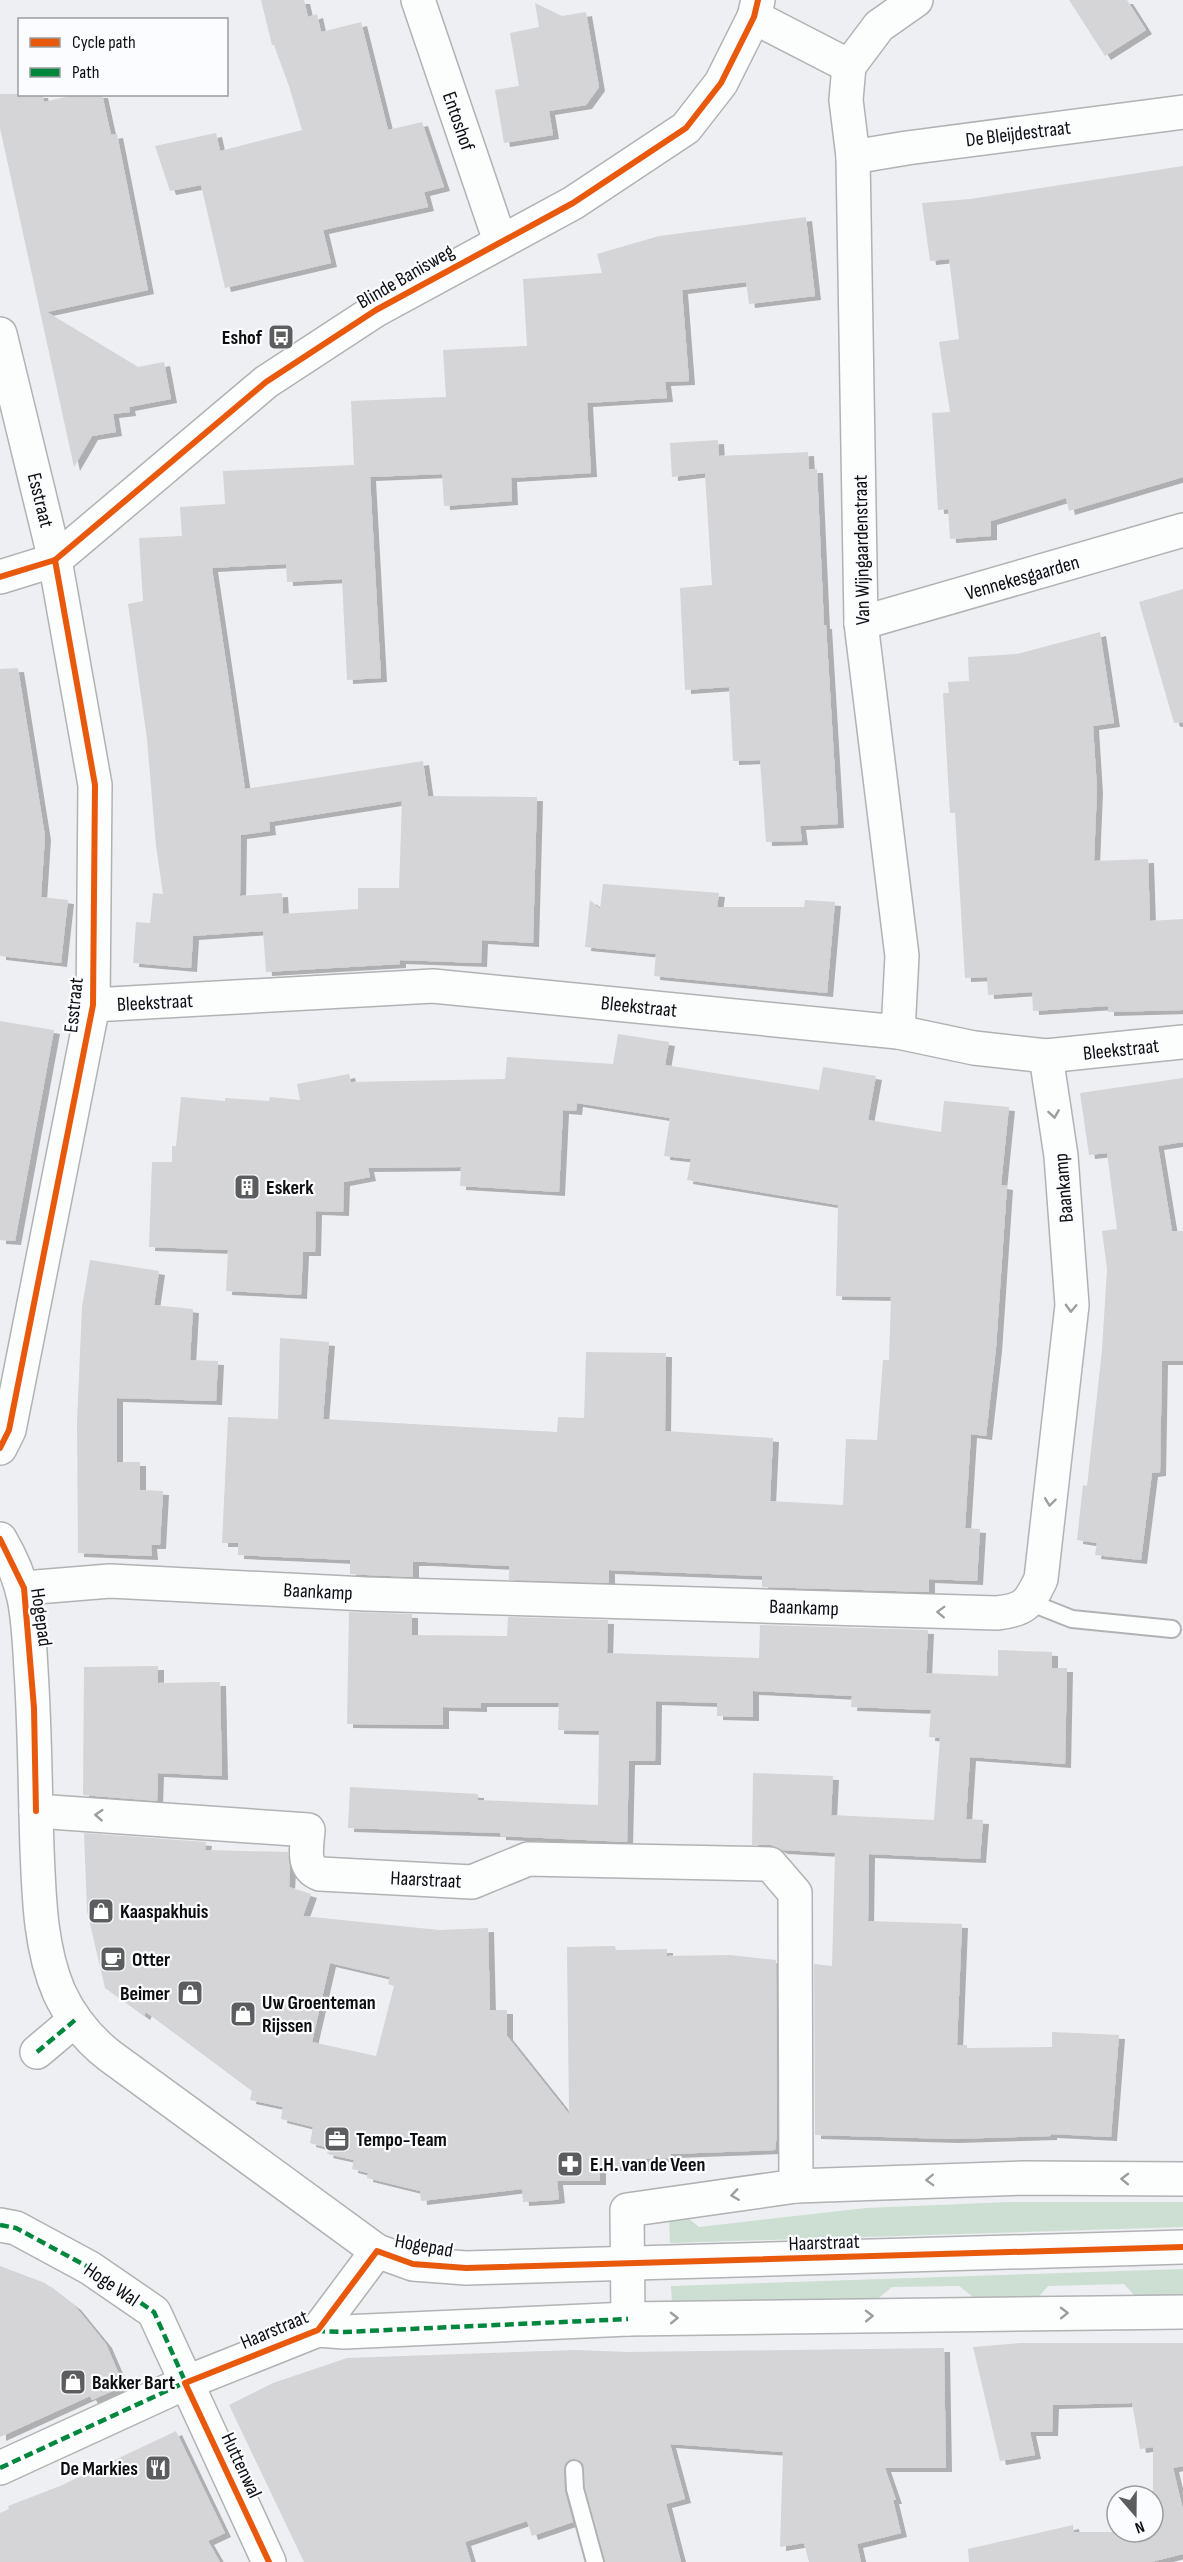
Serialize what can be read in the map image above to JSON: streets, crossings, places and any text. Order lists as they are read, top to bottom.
{
  "streets": {
    "street": [
      "Entoshof",
      "De Bleijdestraat",
      "Blinde Banisweg",
      "Esstraat",
      "Van Wijngaardenstraat",
      "Vennekesgaarden",
      "Bleekstraat",
      "Baankamp",
      "Hogepad",
      "Haarstraat",
      "Hoge Wal",
      "Huttenwal"
    ]
  },
  "crossings": [
    ["Entoshof", "Blinde Banisweg"],
    ["De Bleijdestraat", "Van Wijngaardenstraat"],
    ["Blinde Banisweg", "Esstraat"],
    ["Blinde Banisweg", "Van Wijngaardenstraat"],
    ["Esstraat", "Bleekstraat"],
    ["Van Wijngaardenstraat", "Vennekesgaarden"],
    ["Van Wijngaardenstraat", "Bleekstraat"],
    ["Bleekstraat", "Baankamp"],
    ["Baankamp", "Hogepad"],
    ["Hogepad", "Haarstraat"],
    ["Haarstraat", "Hoge Wal"],
    ["Haarstraat", "Huttenwal"],
    ["Hoge Wal", "Huttenwal"]
  ],
  "places": {
    "bus stop": ["Eshof"],
    "building": ["Eskerk"],
    "shop": [
      "Kaaspakhuis",
      "Beimer",
      "Uw Groenteman Rijssen",
      "Bakker Bart"
    ],
    "cafe": ["Otter"],
    "office": ["Tempo-Team"],
    "pharmacy": ["E.H. van de Veen"],
    "restaurant": ["De Markies"]
  },
  "legend": ["Cycle path", "Path"],
  "north": "bottom"
}
